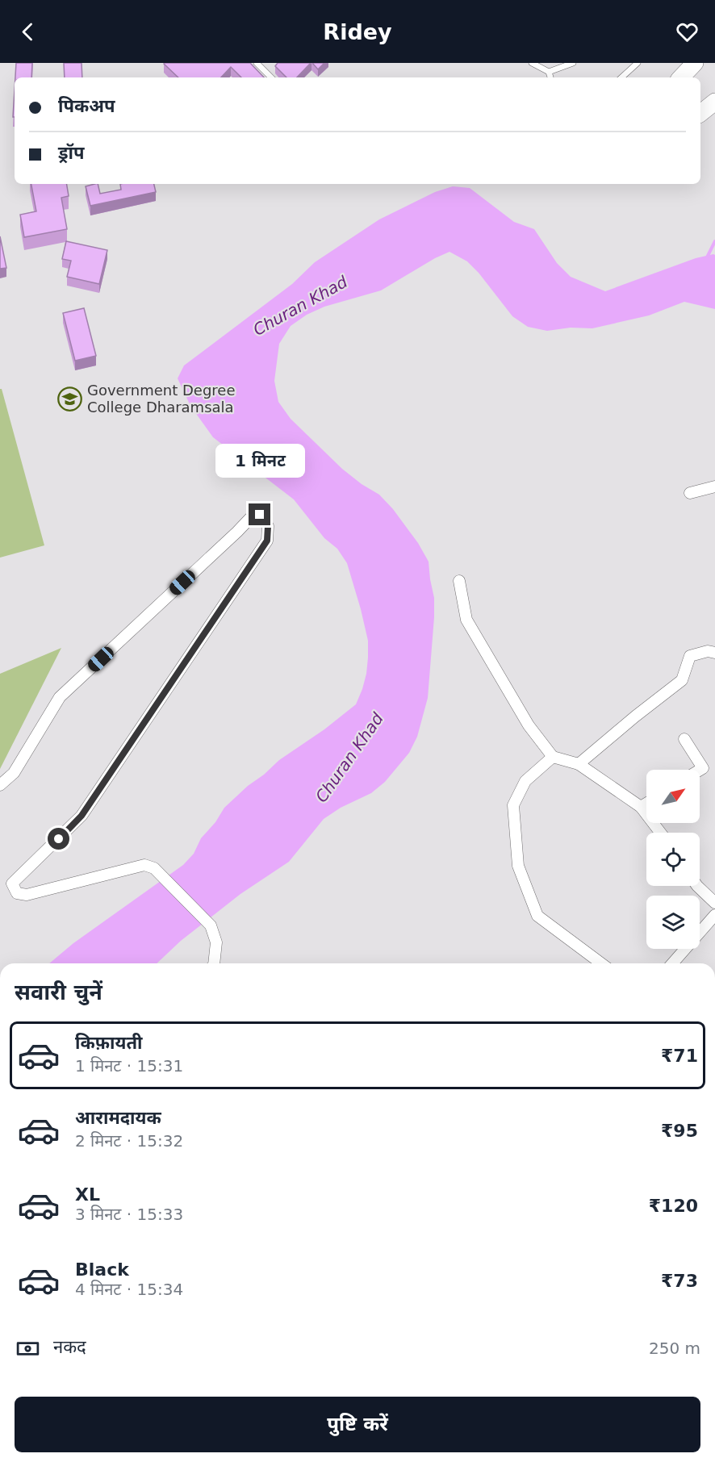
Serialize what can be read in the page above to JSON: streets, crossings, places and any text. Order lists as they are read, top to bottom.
{
  "water": ["Churan Khad"],
  "places": {
    "school or university": ["Government Degree College Dharamsala"]
  },
  "north": "top right",
  "page": {
    "header": "Ridey",
    "banner": ["पिकअप", "ड्रॉप"],
    "bubble": "1 मिनट",
    "heading": "सवारी चुनें",
    "list": [
      {
        "name": "किफ़ायती",
        "note": "1 मिनट · 15:31",
        "value": "₹71"
      },
      {
        "name": "आरामदायक",
        "note": "2 मिनट · 15:32",
        "value": "₹95"
      },
      {
        "name": "XL",
        "note": "3 मिनट · 15:33",
        "value": "₹120"
      },
      {
        "name": "Black",
        "note": "4 मिनट · 15:34",
        "value": "₹73"
      }
    ],
    "pay": ["नकद", "250 m"],
    "buttons": "पुष्टि करें"
  }
}
